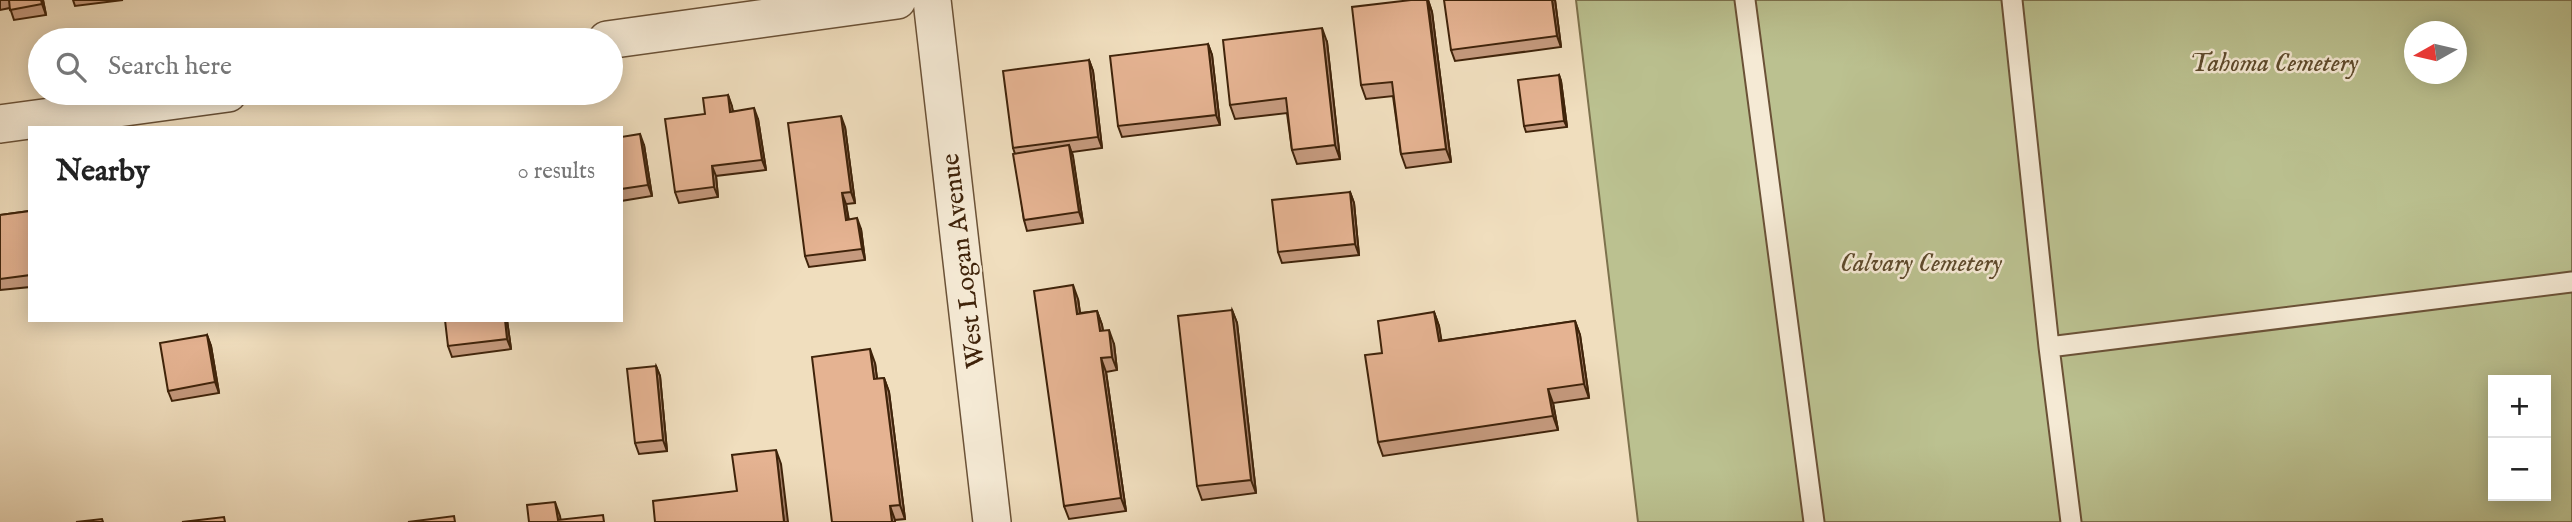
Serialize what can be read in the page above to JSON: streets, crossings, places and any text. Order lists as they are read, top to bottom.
{
  "streets": {
    "street": ["West Logan Avenue"]
  },
  "parks": ["Tahoma Cemetery", "Calvary Cemetery"],
  "north": "left",
  "page": {
    "search": "Search here",
    "heading": ["Nearby", "0 results"],
    "map_buttons": ["+", "−"]
  }
}
